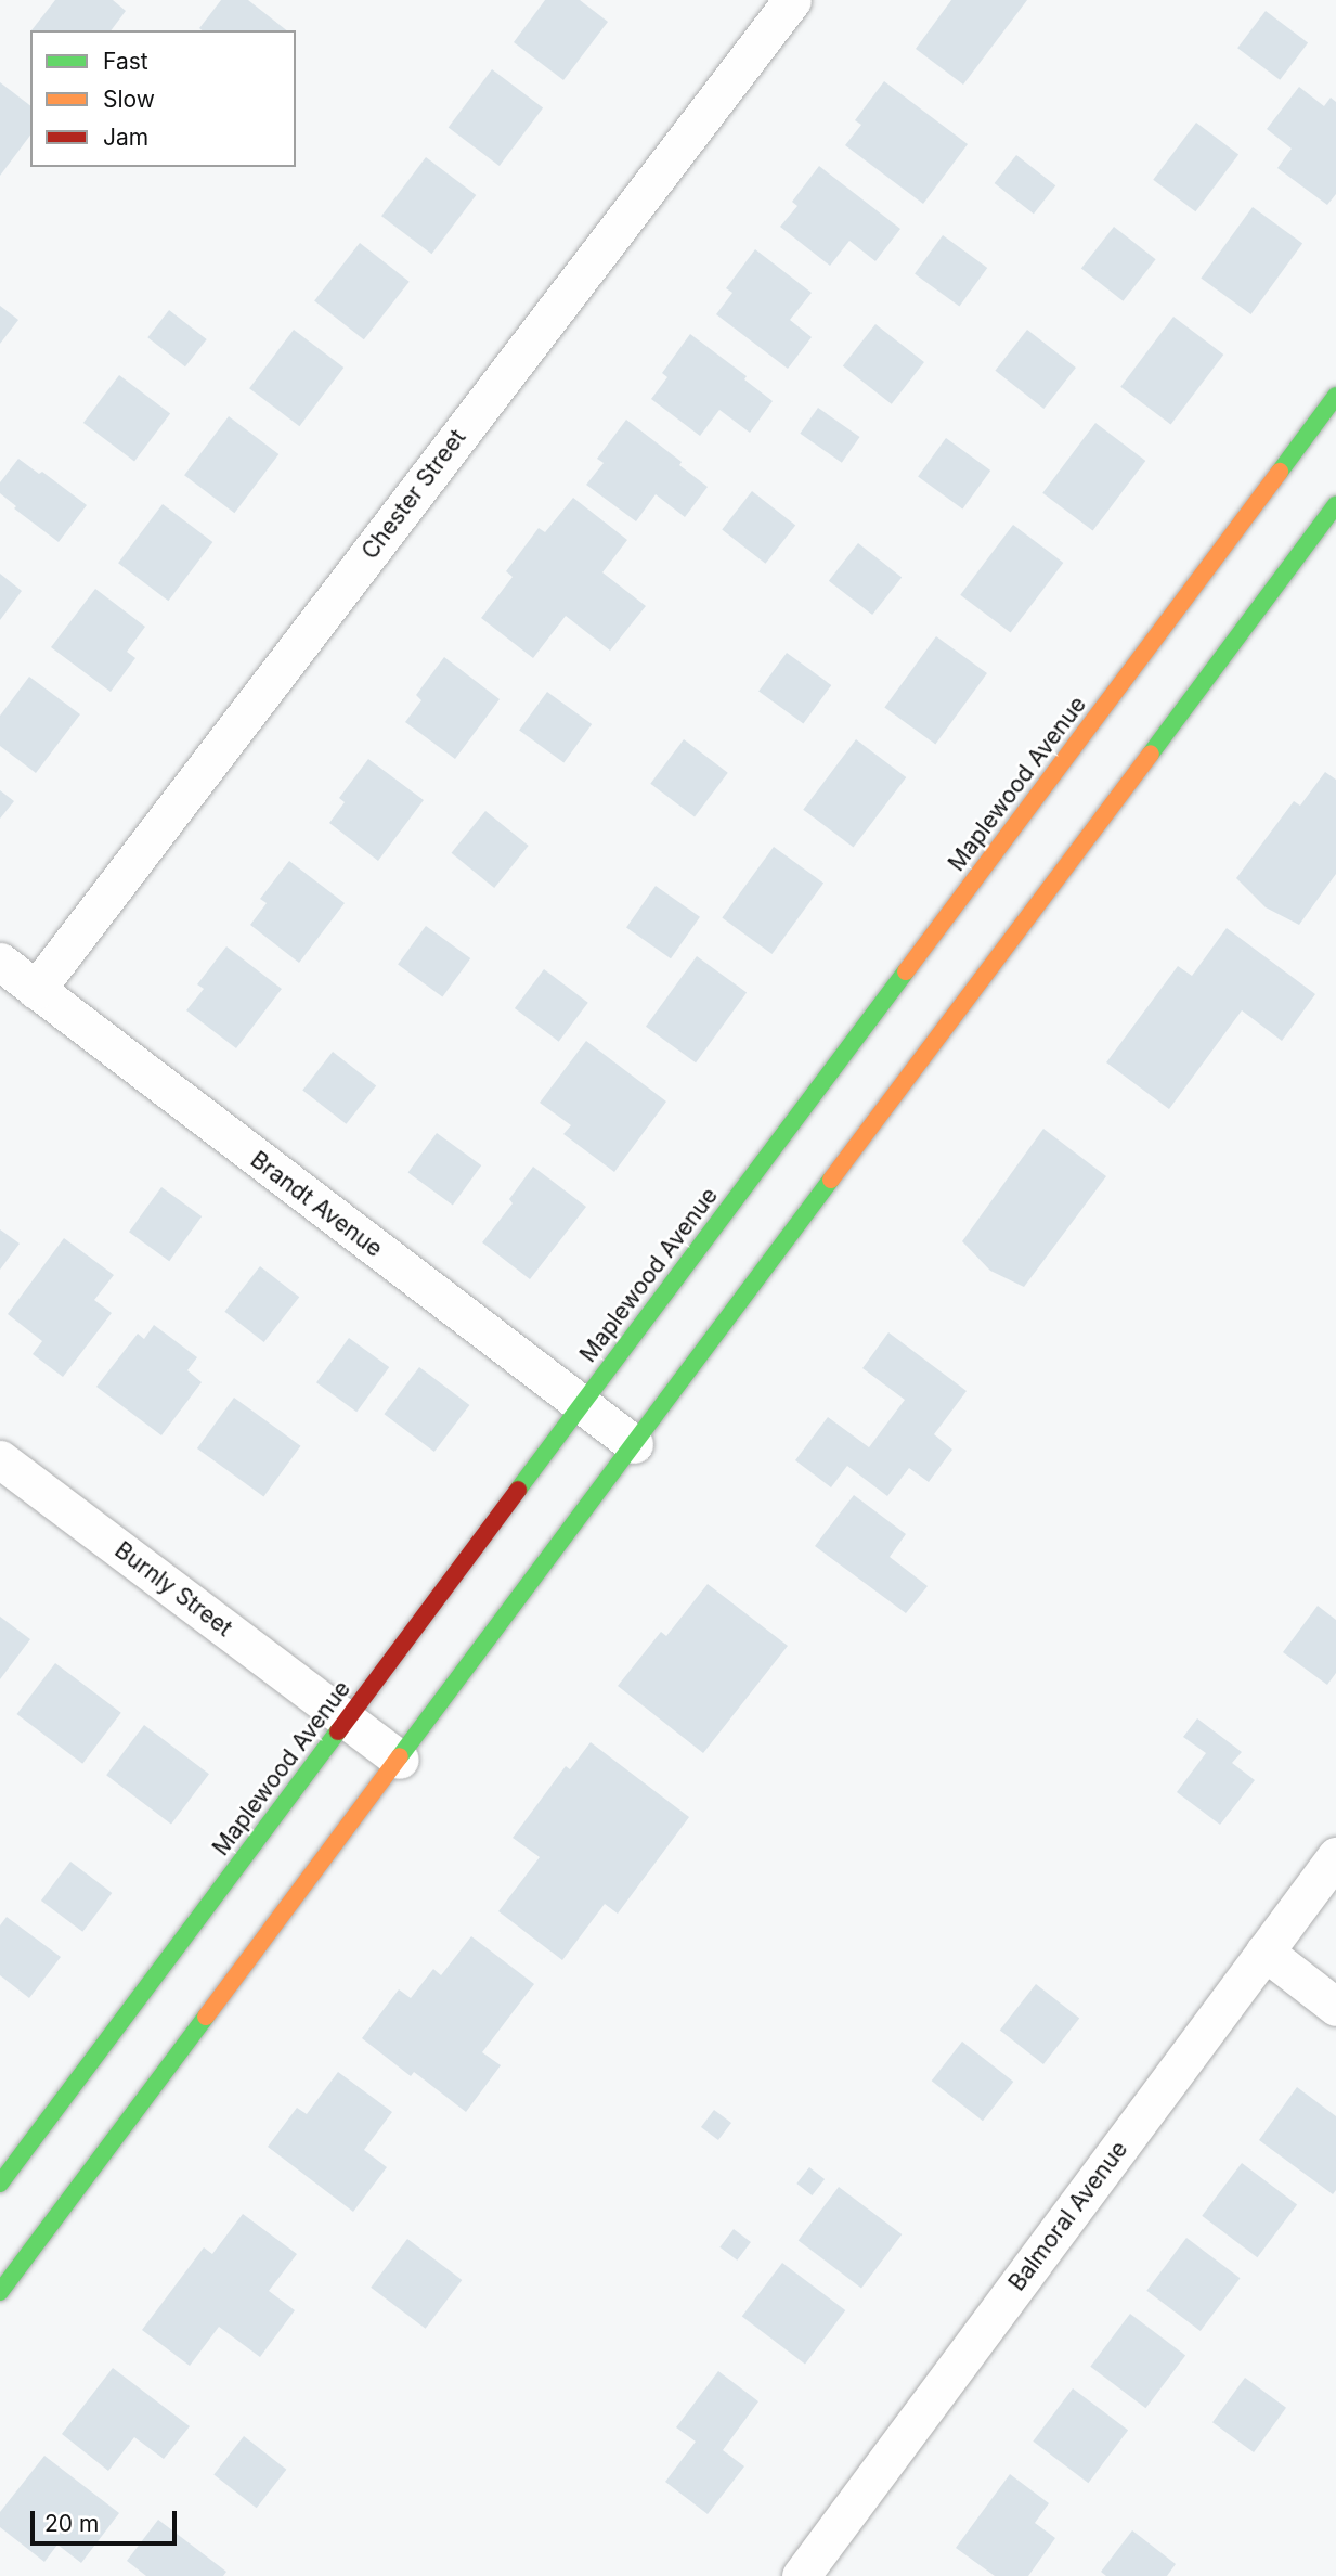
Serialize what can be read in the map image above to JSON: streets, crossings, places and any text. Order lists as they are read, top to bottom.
{
  "streets": {
    "street": [
      "Chester Street",
      "Maplewood Avenue",
      "Brandt Avenue",
      "Burnly Street",
      "Balmoral Avenue"
    ]
  },
  "crossings": [
    ["Chester Street", "Brandt Avenue"],
    ["Maplewood Avenue", "Brandt Avenue"],
    ["Maplewood Avenue", "Burnly Street"]
  ],
  "legend": ["Fast", "Slow", "Jam"],
  "scale_bar": "20 m"
}
